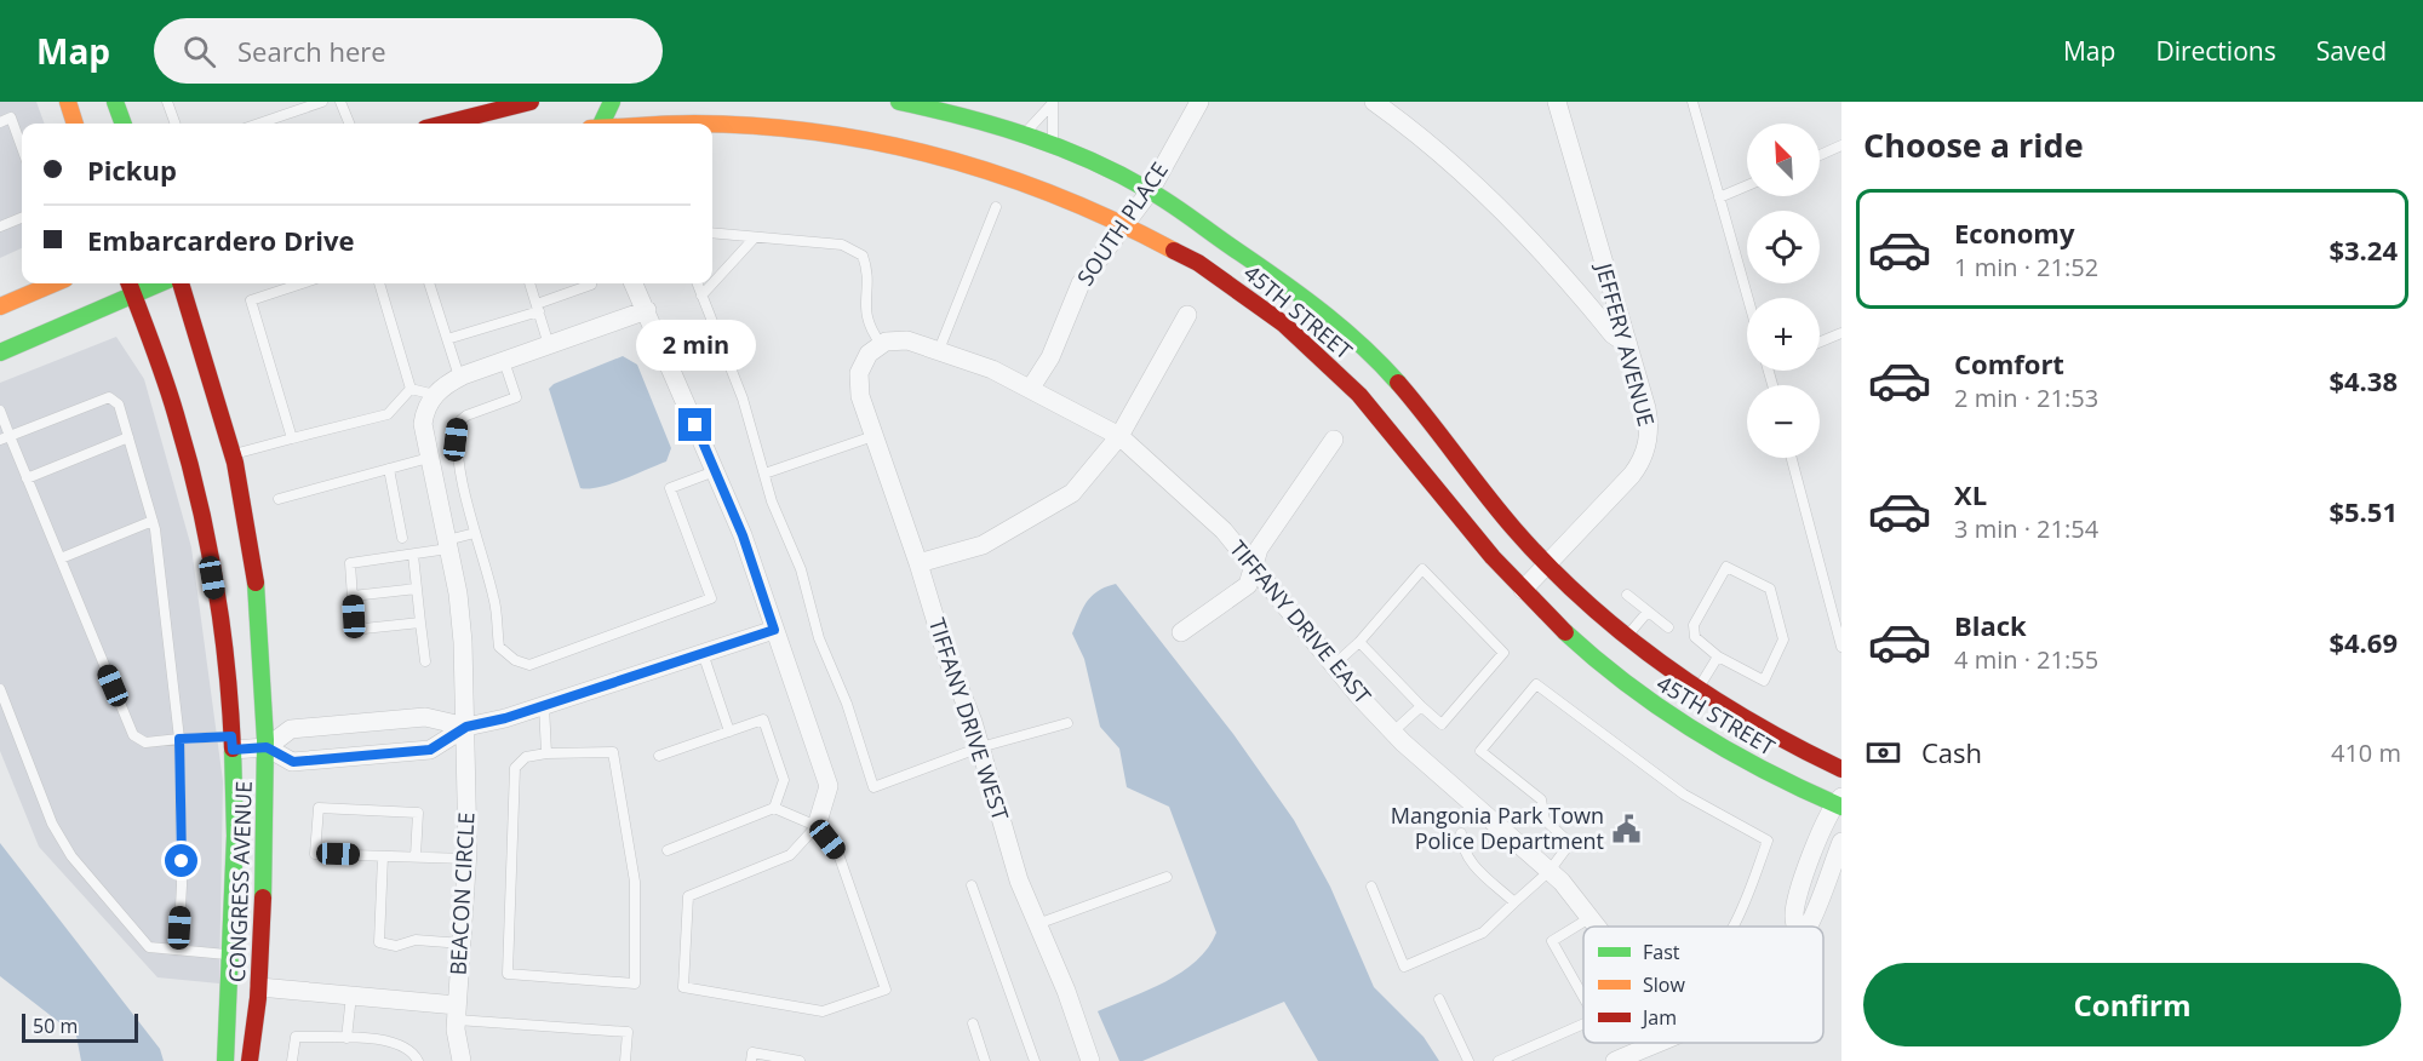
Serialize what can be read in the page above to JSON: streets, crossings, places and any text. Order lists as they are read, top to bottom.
{
  "streets": {
    "main road": ["45TH STREET", "CONGRESS AVENUE"],
    "street": [
      "SOUTH PLACE",
      "JEFFERY AVENUE",
      "TIFFANY DRIVE EAST",
      "TIFFANY DRIVE WEST",
      "BEACON CIRCLE"
    ]
  },
  "crossings": [
    ["SOUTH PLACE", "45TH STREET"],
    ["SOUTH PLACE", "TIFFANY DRIVE EAST"],
    ["45TH STREET", "JEFFERY AVENUE"],
    ["TIFFANY DRIVE EAST", "TIFFANY DRIVE WEST"]
  ],
  "places": {
    "public building": ["Mangonia Park Town Police Department"]
  },
  "legend": ["Fast", "Slow", "Jam"],
  "scale_bar": "50 m",
  "north": "top left",
  "page": {
    "header": "Map",
    "search": "Search here",
    "nav": ["Map", "Directions", "Saved"],
    "heading": "Choose a ride",
    "map_buttons": ["+", "−"],
    "banner": ["Pickup", "Embarcardero Drive"],
    "list": [
      {
        "name": "Economy",
        "note": "1 min · 21:52",
        "value": "$3.24"
      },
      {
        "name": "Comfort",
        "note": "2 min · 21:53",
        "value": "$4.38"
      },
      {
        "name": "XL",
        "note": "3 min · 21:54",
        "value": "$5.51"
      },
      {
        "name": "Black",
        "note": "4 min · 21:55",
        "value": "$4.69"
      }
    ],
    "bubble": "2 min",
    "pay": ["Cash", "410 m"],
    "buttons": "Confirm",
    "scale": "50 m"
  }
}
